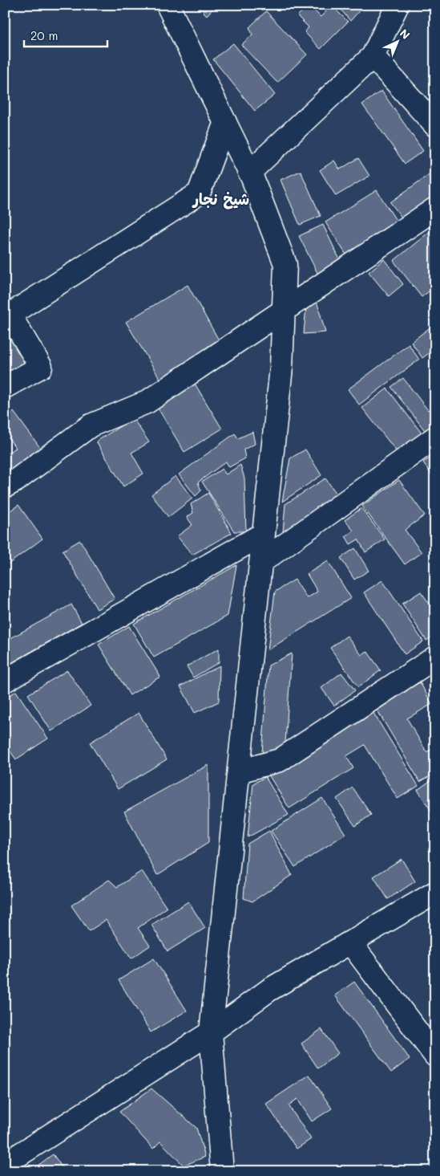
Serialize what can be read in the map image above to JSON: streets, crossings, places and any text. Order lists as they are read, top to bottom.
{
  "districts": ["شيخ نجار"],
  "scale_bar": "20 m",
  "north": "top right"
}
